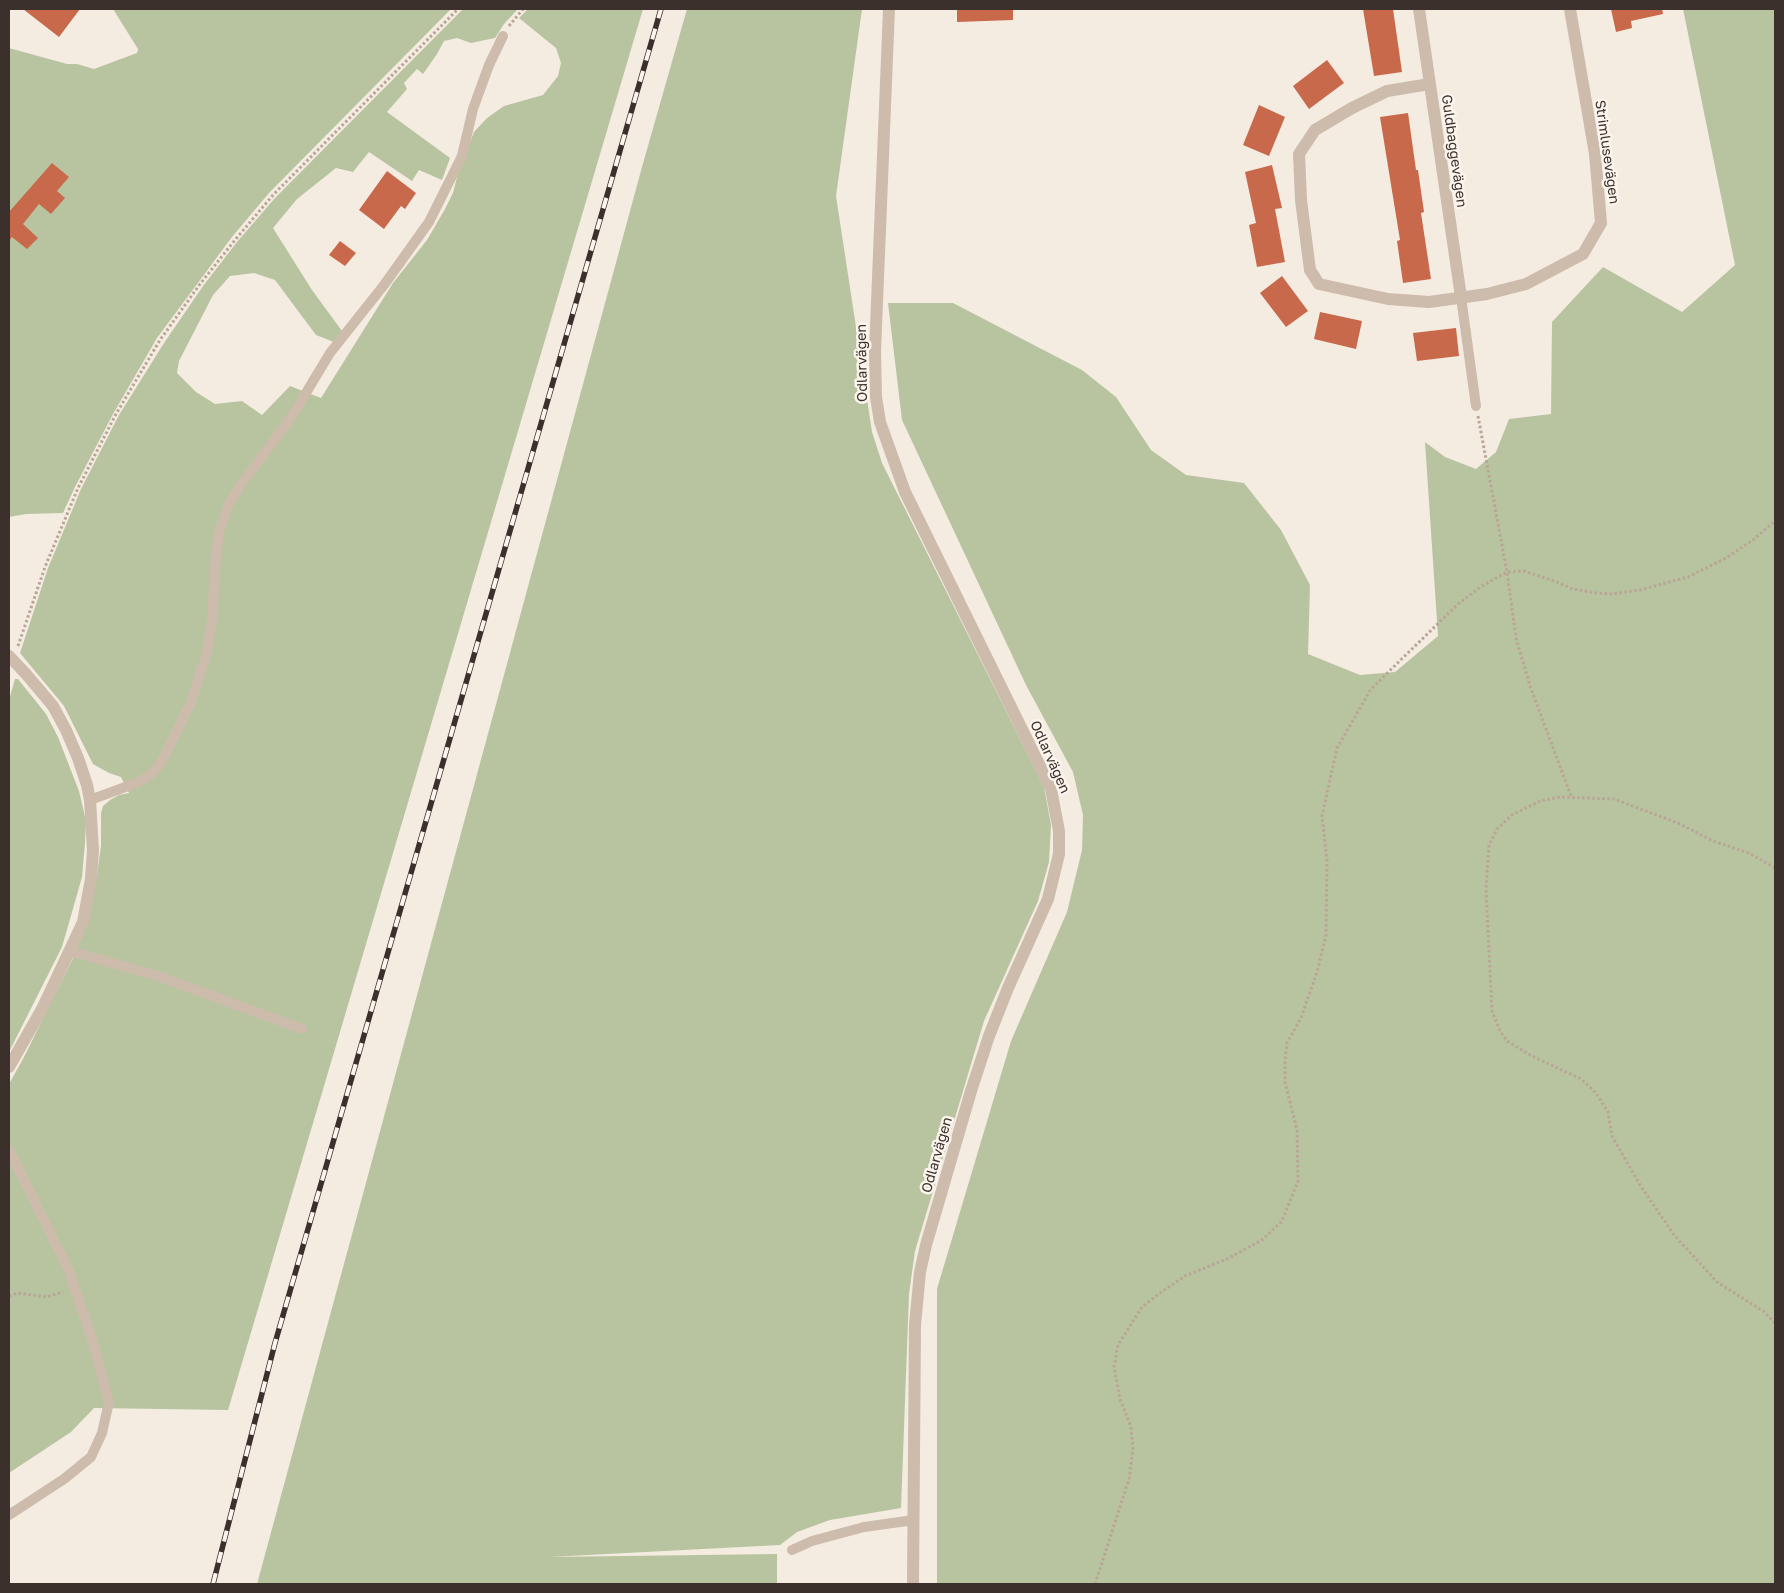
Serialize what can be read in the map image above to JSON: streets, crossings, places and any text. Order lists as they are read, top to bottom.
{
  "streets": {
    "street": ["Guldbaggevägen", "Strimlusevägen", "Odlarvägen"]
  },
  "crossings": [
    ["Guldbaggevägen", "Strimlusevägen"]
  ]
}
